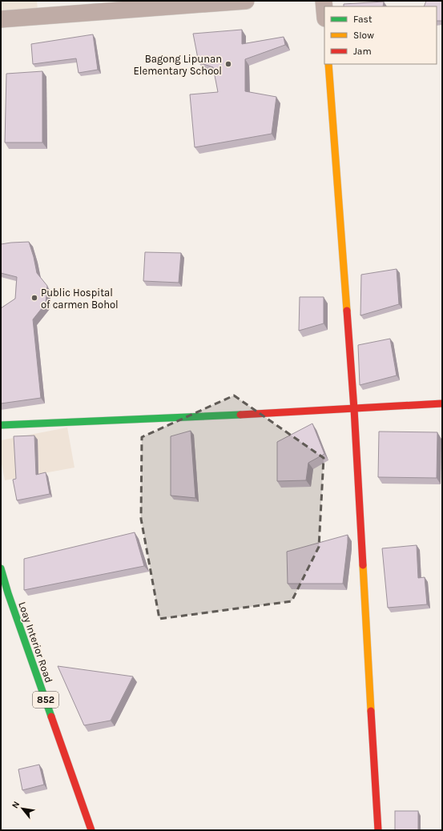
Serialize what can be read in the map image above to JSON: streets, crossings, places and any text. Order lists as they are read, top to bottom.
{
  "streets": {
    "street": ["Loay Interior Road", "852"]
  },
  "places": ["Bagong Lipunan Elementary School", "Public Hospital of carmen Bohol"],
  "legend": ["Fast", "Slow", "Jam"],
  "north": "top left"
}
